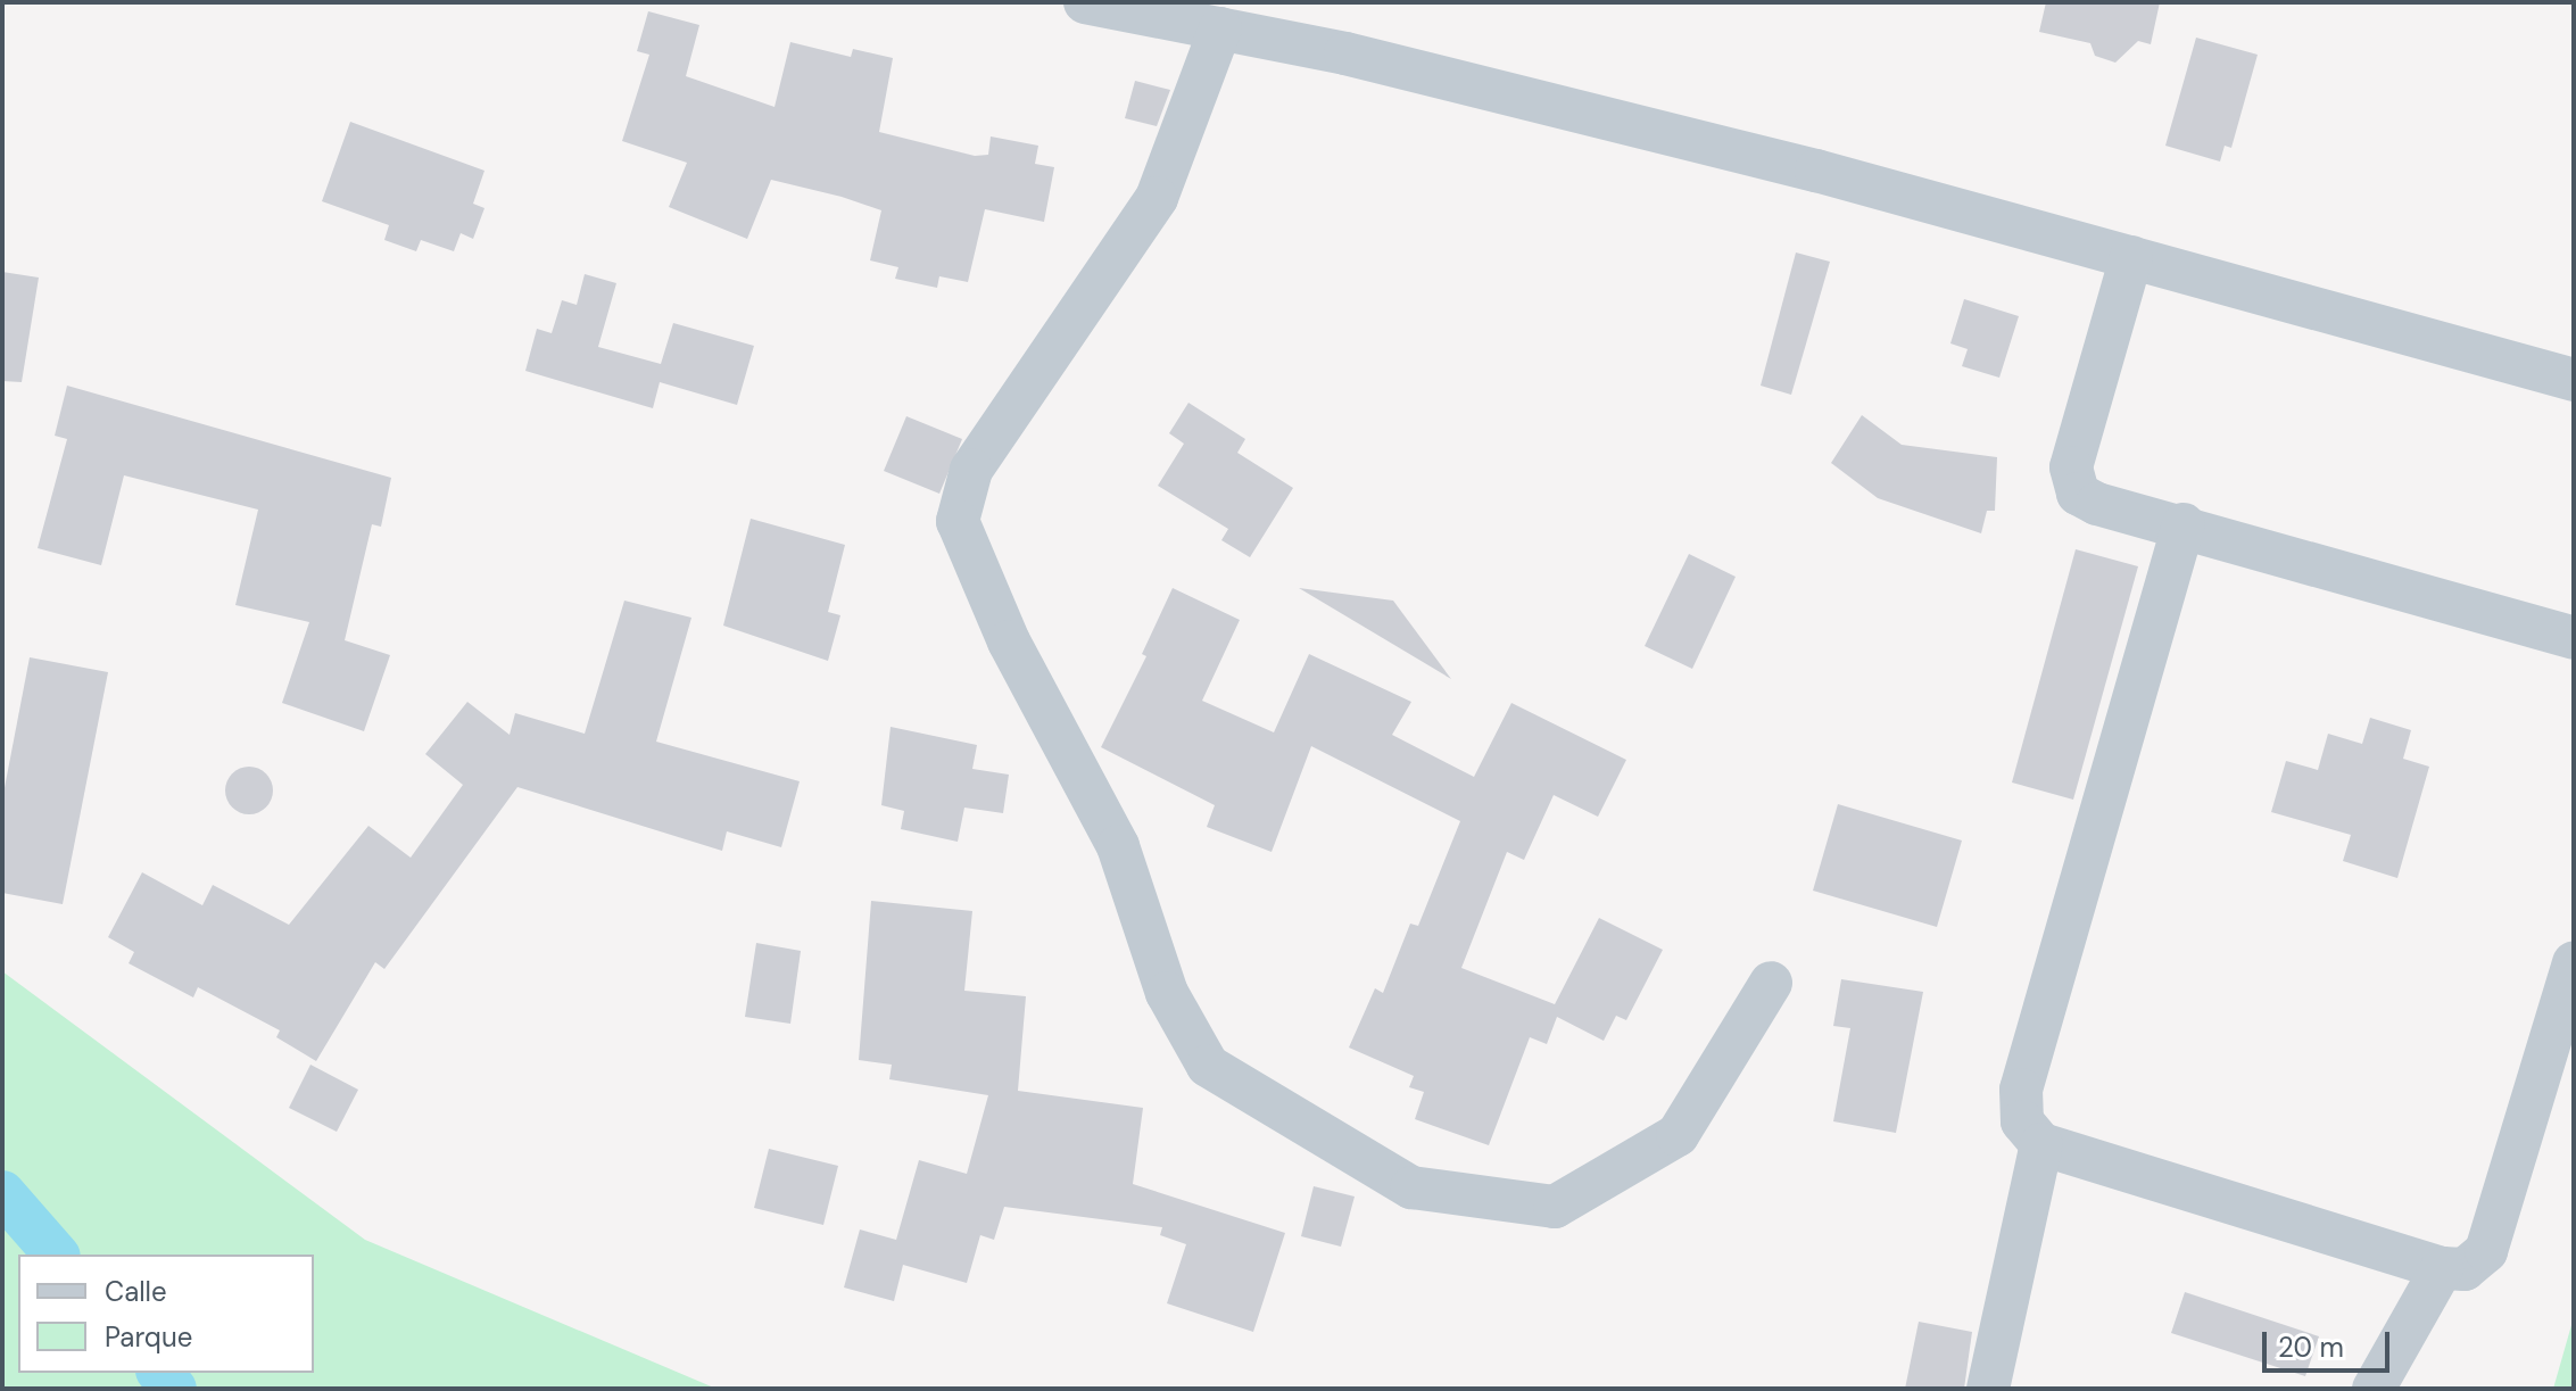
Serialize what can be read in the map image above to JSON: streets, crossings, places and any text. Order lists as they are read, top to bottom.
{
  "legend": ["Calle", "Parque"],
  "scale_bar": "20 m"
}
